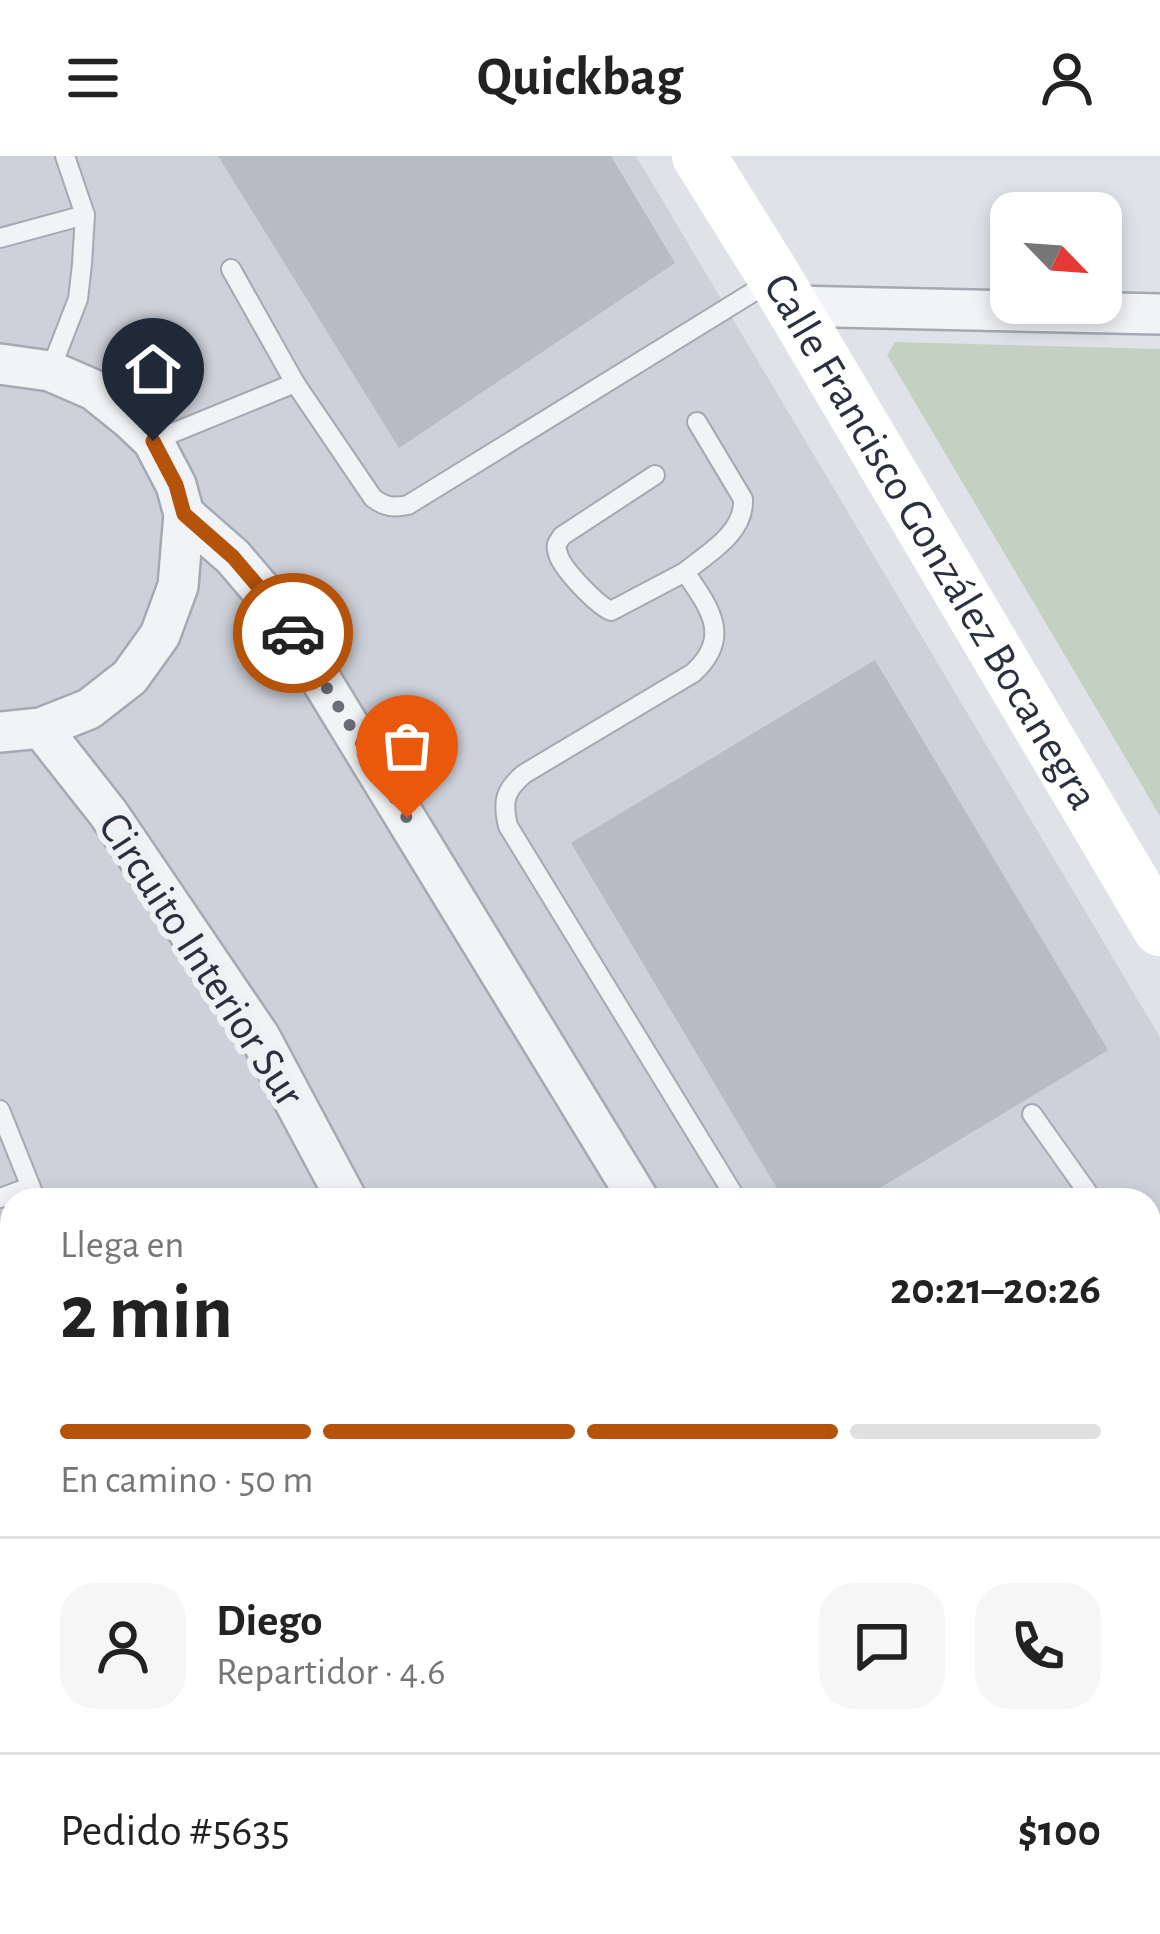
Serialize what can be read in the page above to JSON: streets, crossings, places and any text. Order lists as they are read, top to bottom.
{
  "streets": {
    "street": ["Calle Francisco González Bocanegra", "Circuito Interior Sur"]
  },
  "north": "bottom right",
  "page": {
    "header": "Quickbag",
    "heading": ["2 min", "Llega en", "20:21–20:26"],
    "panel": [
      "Diego",
      "Repartidor · 4.6",
      "Pedido #5635",
      "$100"
    ],
    "bar": "En camino · 50 m"
  }
}
